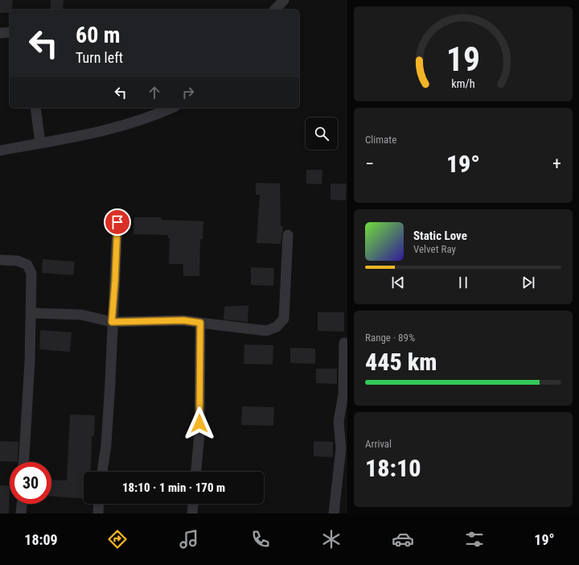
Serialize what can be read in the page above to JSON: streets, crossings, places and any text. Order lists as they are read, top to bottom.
{
  "page": {
    "turn": ["60 m", "Turn left"],
    "tile": [
      "Climate",
      ["Range · 89%", "445 km"],
      ["Arrival", "18:10"]
    ],
    "heat": ["−", "19°", "+"],
    "song": ["Static Love", "Velvet Ray"],
    "limit": "30",
    "trip": "18:10 · 1 min · 170 m",
    "tabs": ["18:09", "19°"],
    "gauge": ["19", "km/h"]
  }
}
